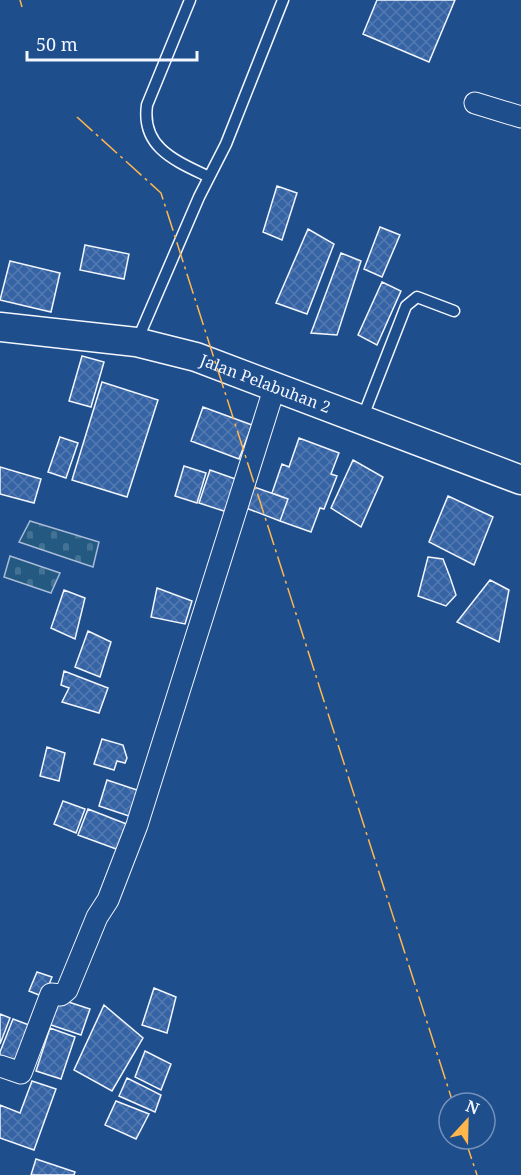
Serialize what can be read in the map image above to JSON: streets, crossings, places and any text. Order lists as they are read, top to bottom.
{
  "streets": {
    "main road": ["Jalan Pelabuhan 2"]
  },
  "scale_bar": "50 m",
  "north": "top"
}
